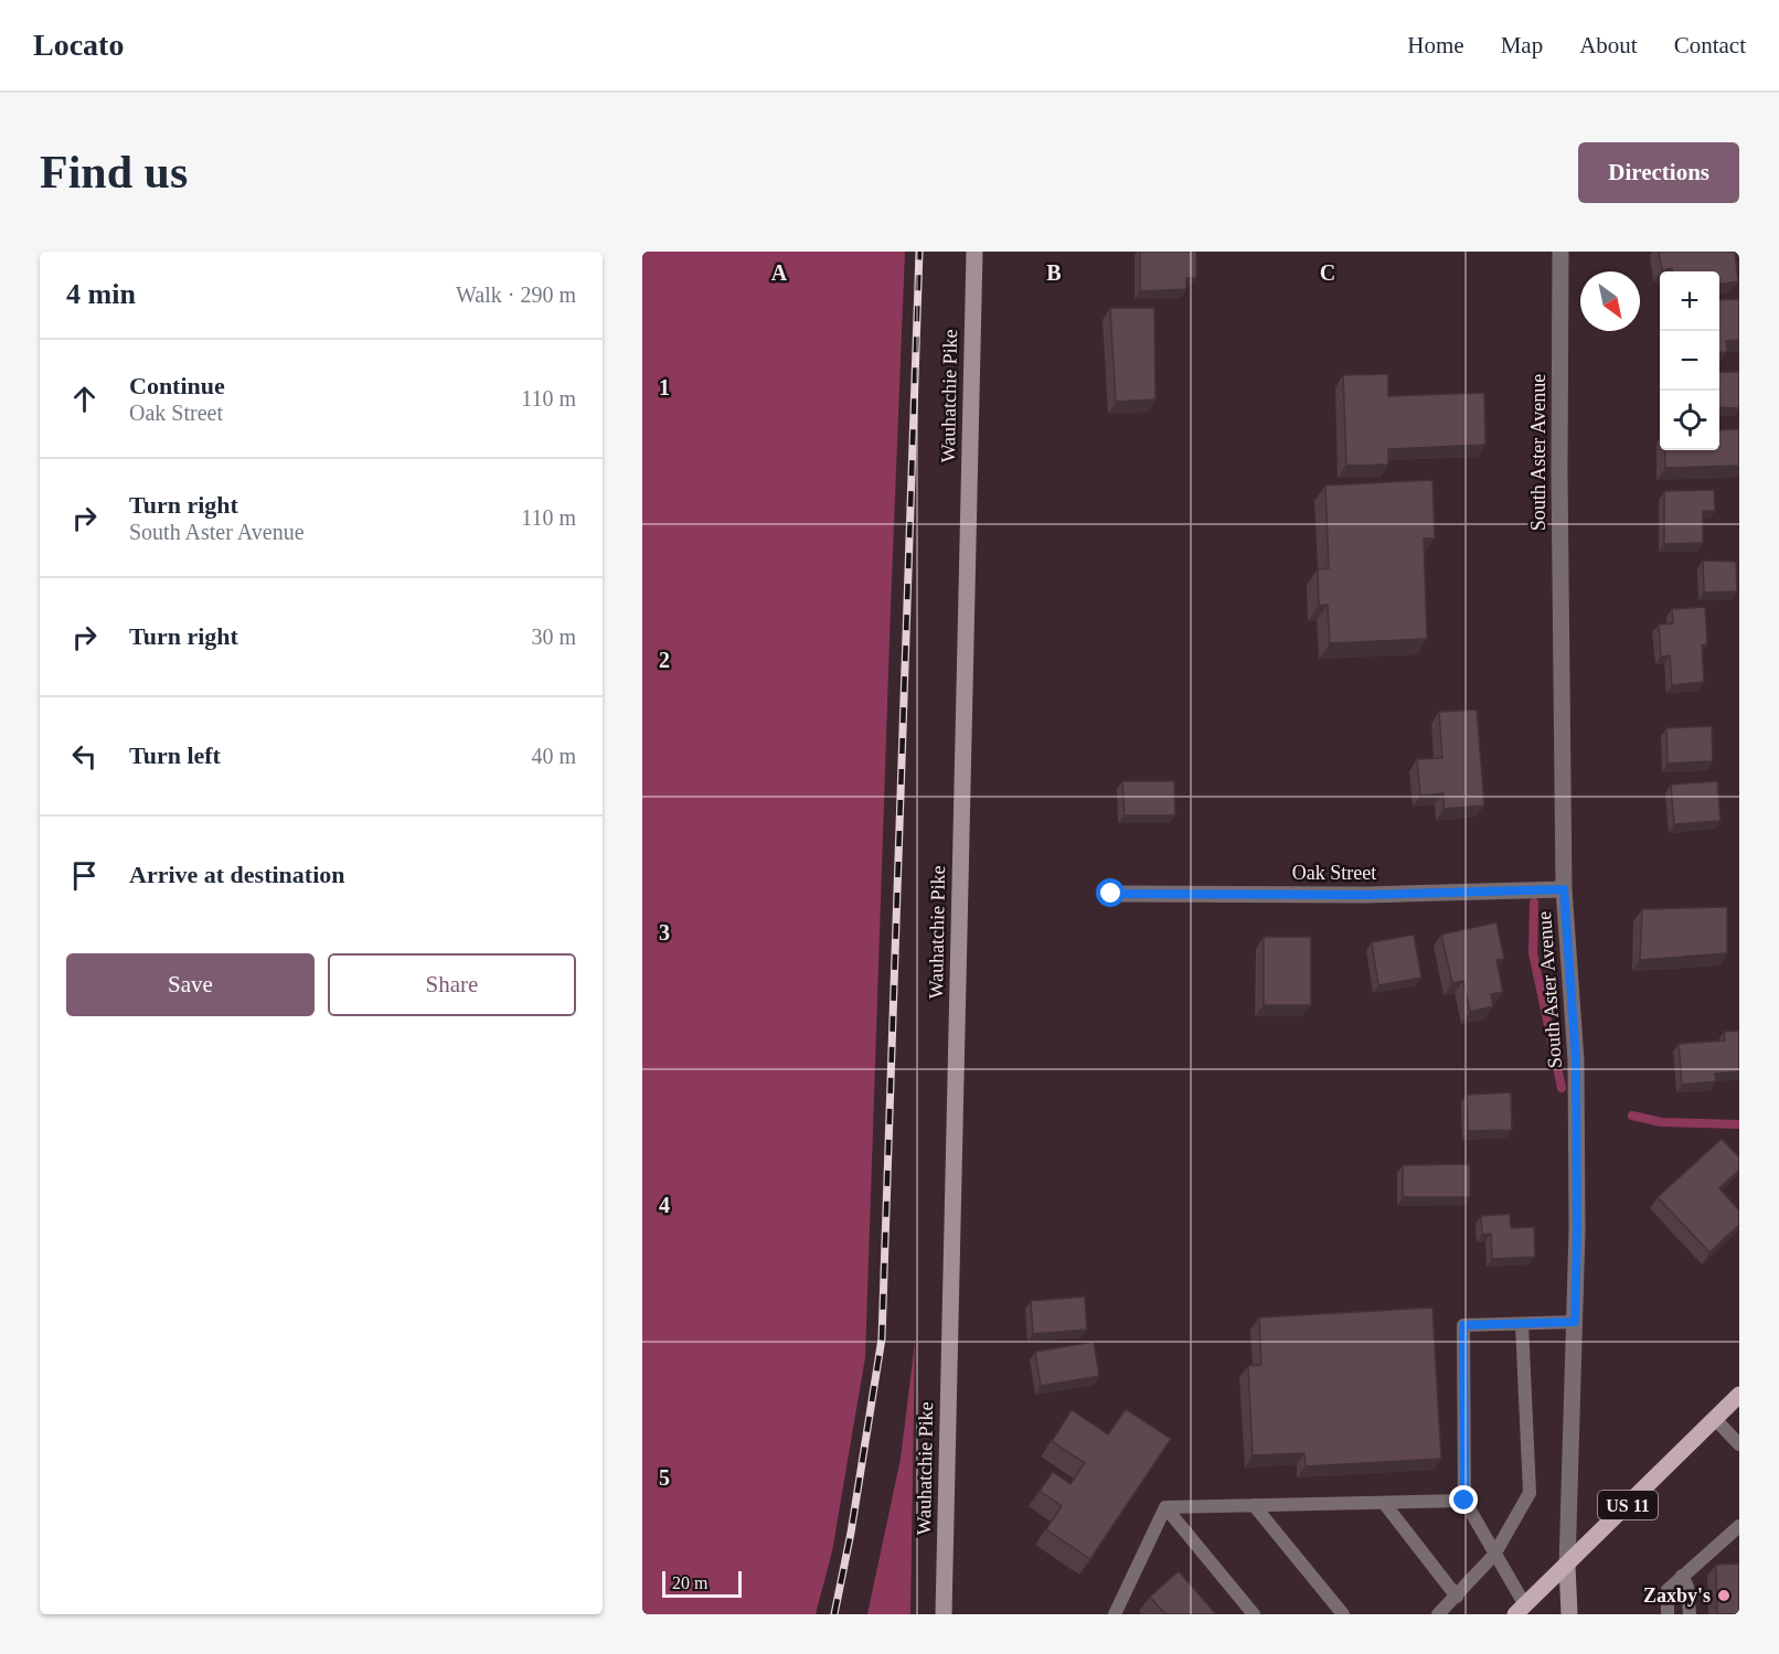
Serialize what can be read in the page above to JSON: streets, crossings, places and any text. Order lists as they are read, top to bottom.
{
  "streets": {
    "main road": ["US 11"],
    "street": ["Wauhatchie Pike", "South Aster Avenue", "Oak Street"]
  },
  "crossings": [
    ["South Aster Avenue", "Oak Street"],
    ["South Aster Avenue", "US 11"]
  ],
  "places": ["Zaxby's"],
  "scale_bar": "20 m",
  "north": "bottom right",
  "page": {
    "header": "Locato",
    "nav": [
      "Home",
      "Map",
      "About",
      "Contact"
    ],
    "buttons": [
      "Directions",
      ["Save", "Share"]
    ],
    "title": "Find us",
    "heading": ["4 min", "Walk · 290 m"],
    "map_buttons": ["+", "−"],
    "list": [
      ["Continue", "Oak Street", "110 m"],
      ["Turn right", "South Aster Avenue", "110 m"],
      ["Turn right", "30 m"],
      ["Turn left", "40 m"],
      "Arrive at destination"
    ],
    "scale": "20 m"
  },
  "grid": {
    "columns": ["A", "B", "C"],
    "rows": [
      "1",
      "2",
      "3",
      "4",
      "5"
    ]
  }
}
